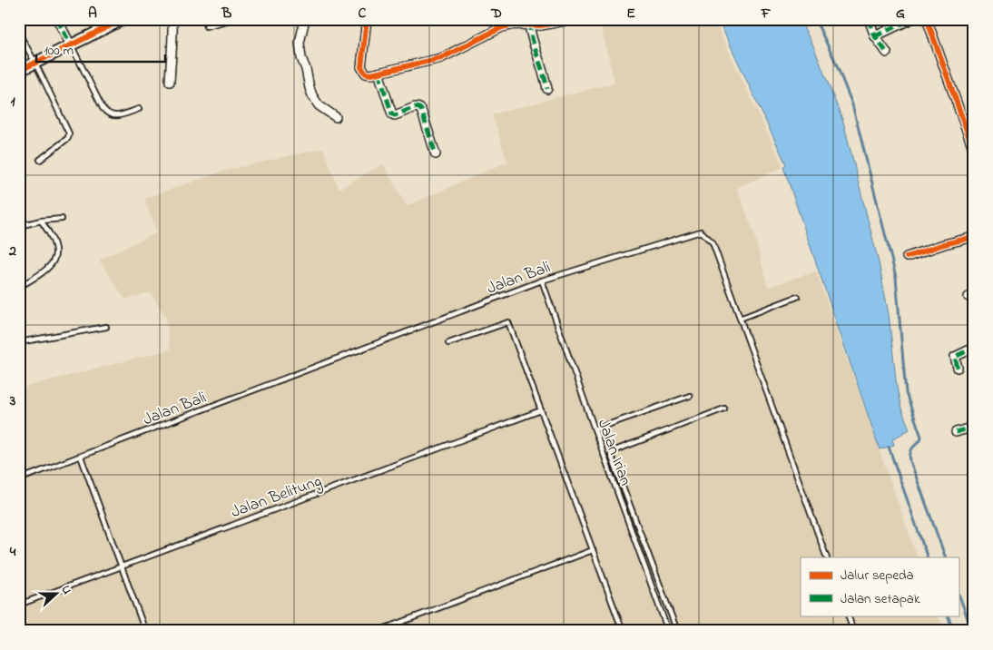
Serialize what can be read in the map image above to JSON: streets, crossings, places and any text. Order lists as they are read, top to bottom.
{
  "streets": {
    "lane": ["Jalan Bali", "Jalan Irian", "Jalan Belitung"]
  },
  "crossings": [
    ["Jalan Bali", "Jalan Irian"]
  ],
  "legend": ["Jalur sepeda", "Jalan setapak"],
  "scale_bar": "100 m",
  "north": "right",
  "grid": {
    "columns": [
      "A",
      "B",
      "C",
      "D",
      "E",
      "F",
      "G"
    ],
    "rows": [
      "1",
      "2",
      "3",
      "4"
    ]
  }
}
